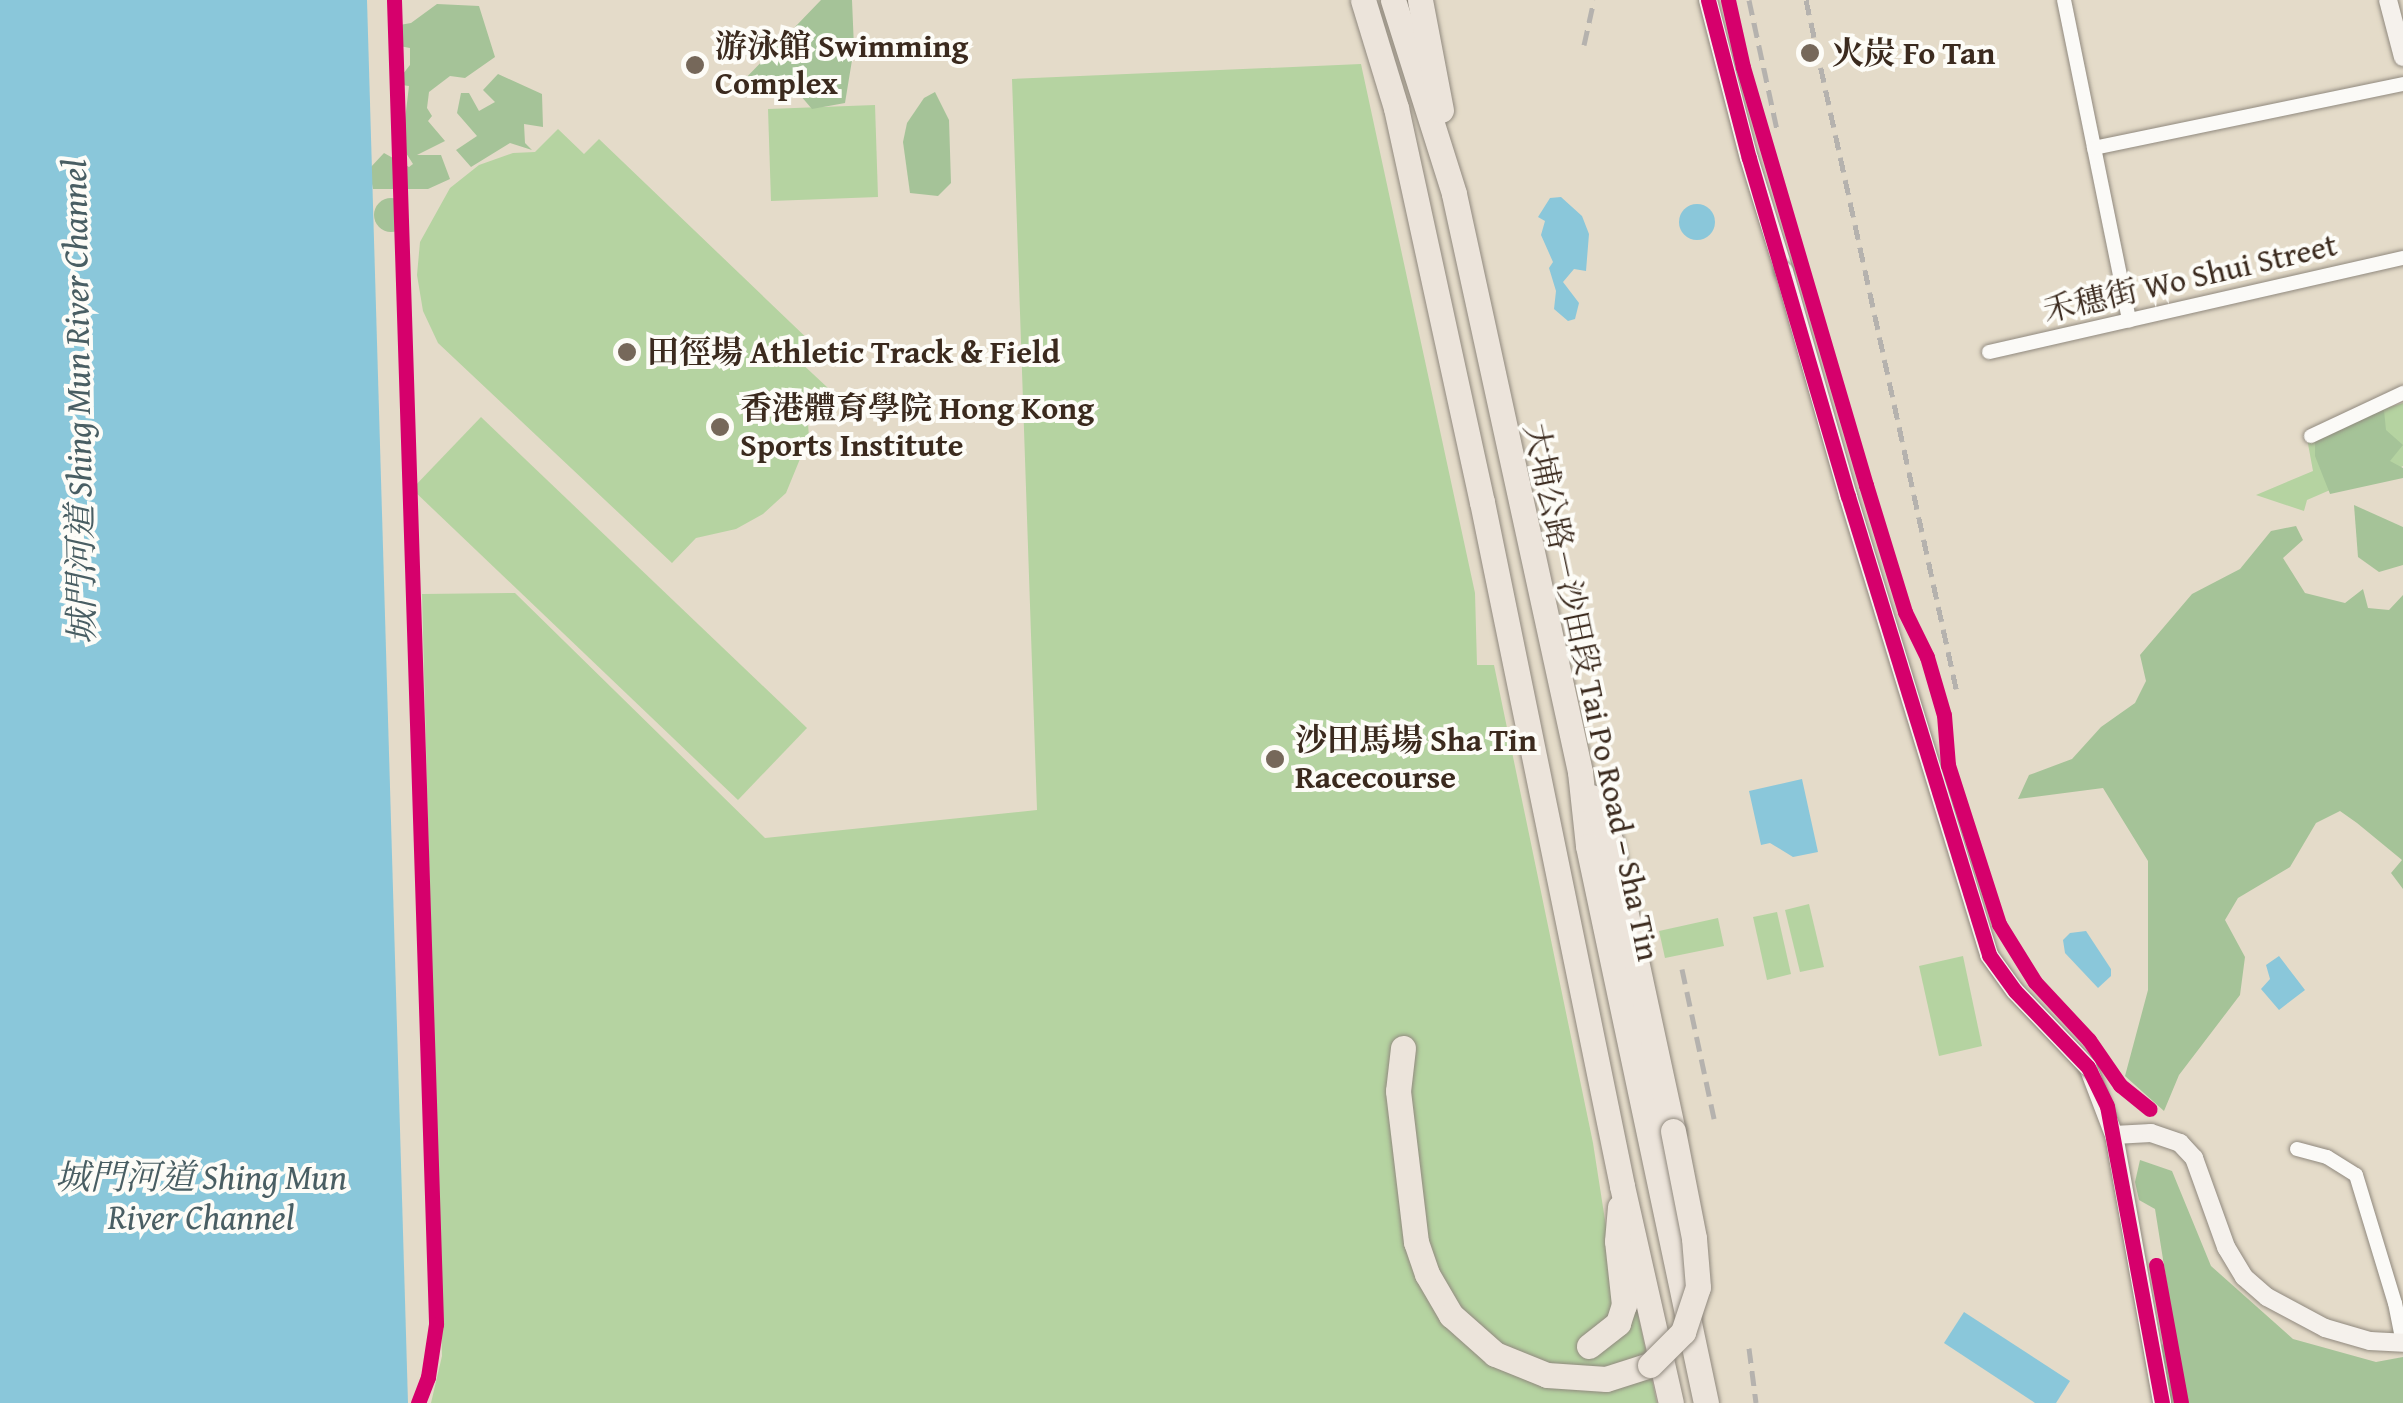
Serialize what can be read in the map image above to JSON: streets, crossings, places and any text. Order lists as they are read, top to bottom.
{
  "streets": {
    "highway": ["大埔公路－沙田段 Tai Po Road – Sha Tin"],
    "street": ["禾穗街 Wo Shui Street"]
  },
  "water": ["城門河道 Shing Mun River Channel"],
  "places": [
    "火炭 Fo Tan",
    "游泳館 Swimming Complex",
    "田徑場 Athletic Track & Field",
    "香港體育學院 Hong Kong Sports Institute",
    "沙田馬場 Sha Tin Racecourse"
  ]
}
